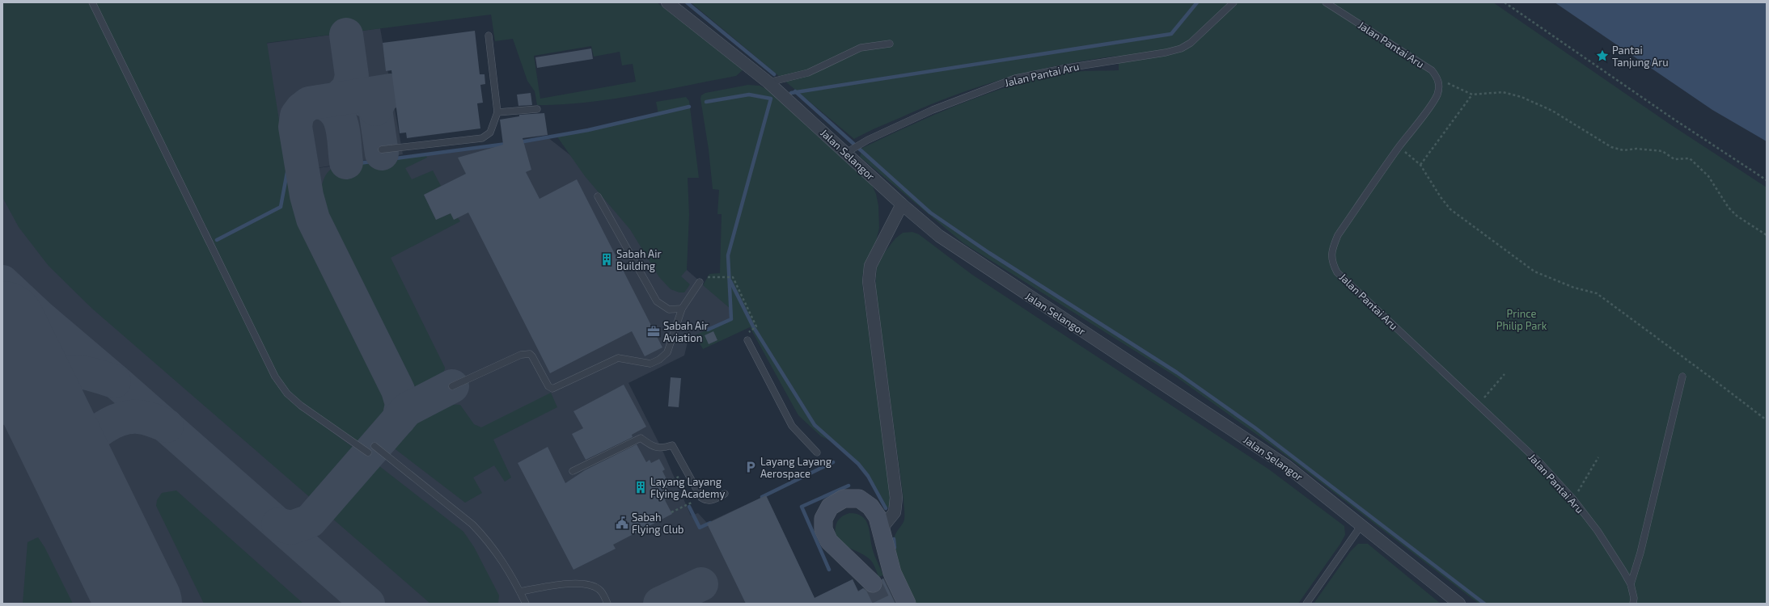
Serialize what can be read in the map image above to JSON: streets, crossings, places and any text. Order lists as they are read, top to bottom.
{
  "streets": {
    "street": ["Jalan Selangor"],
    "lane": ["Jalan Pantai Aru"]
  },
  "crossings": [
    ["Jalan Pantai Aru", "Jalan Selangor"]
  ],
  "parks": ["Prince Philip Park"],
  "places": {
    "place": ["Pantai Tanjung Aru"],
    "building": ["Sabah Air Building", "Layang Layang Flying Academy"],
    "office": ["Sabah Air Aviation"],
    "parking": ["Layang Layang Aerospace"],
    "public building": ["Sabah Flying Club"]
  }
}
